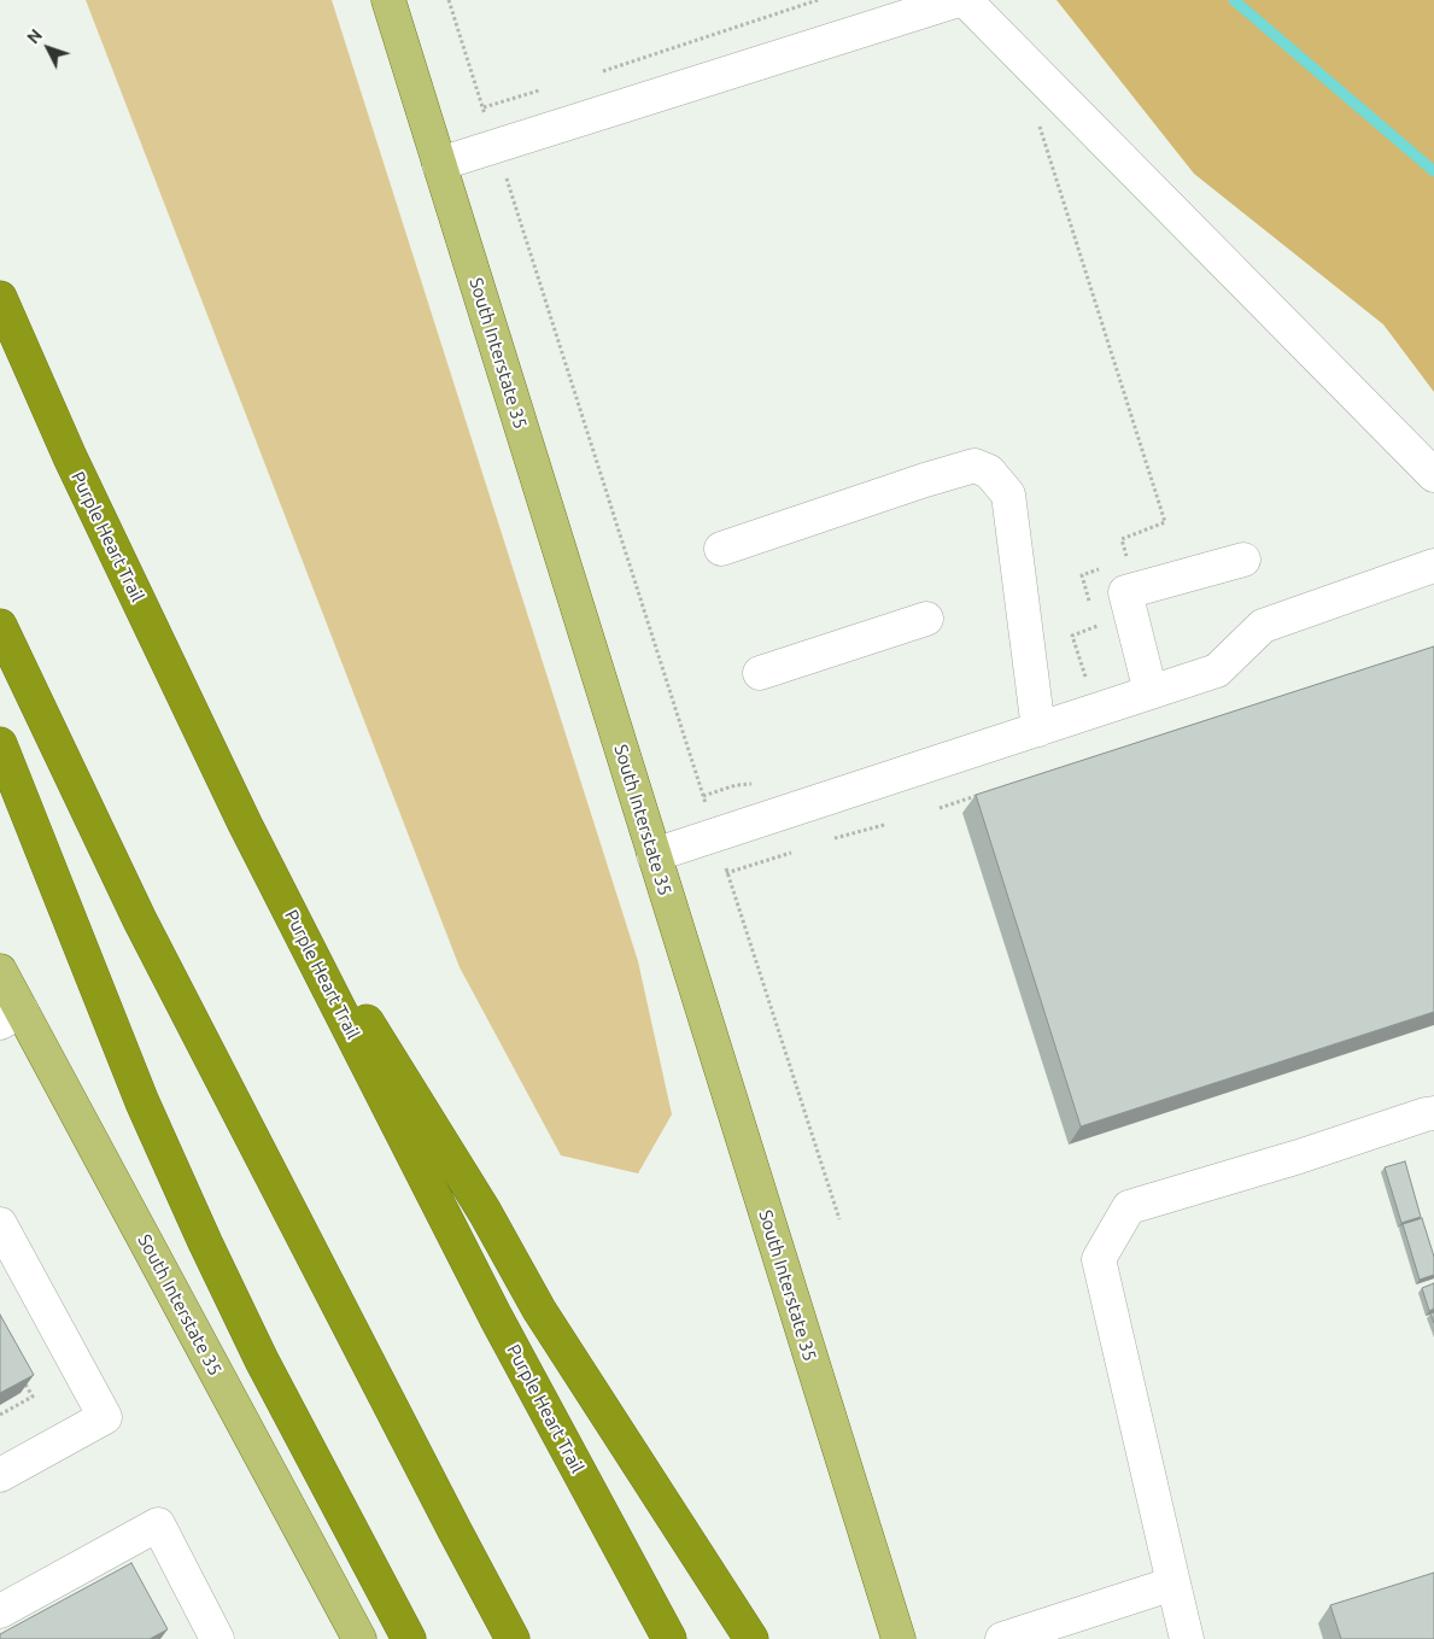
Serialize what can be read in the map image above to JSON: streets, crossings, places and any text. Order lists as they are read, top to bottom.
{
  "streets": {
    "highway": ["Purple Heart Trail"],
    "main road": ["South Interstate 35"]
  },
  "north": "top left"
}
